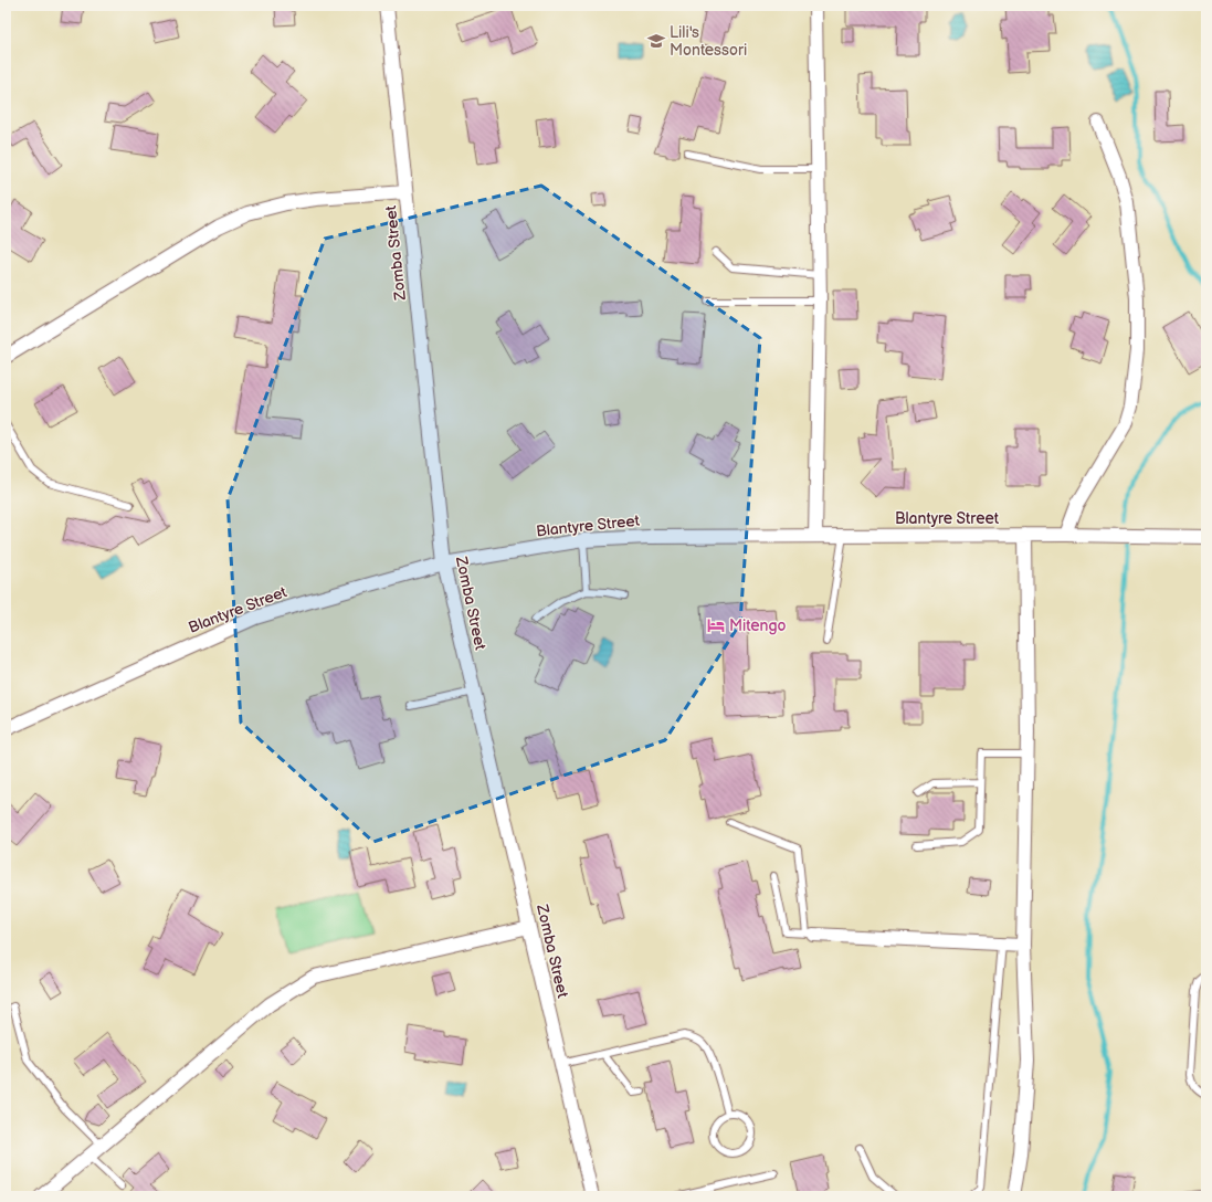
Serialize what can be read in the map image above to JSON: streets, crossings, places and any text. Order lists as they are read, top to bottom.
{
  "streets": {
    "street": ["Zomba Street", "Blantyre Street"]
  },
  "crossings": [
    ["Zomba Street", "Blantyre Street"]
  ],
  "places": {
    "school or university": ["Lili's Montessori"],
    "hotel": ["Mitengo"]
  }
}
